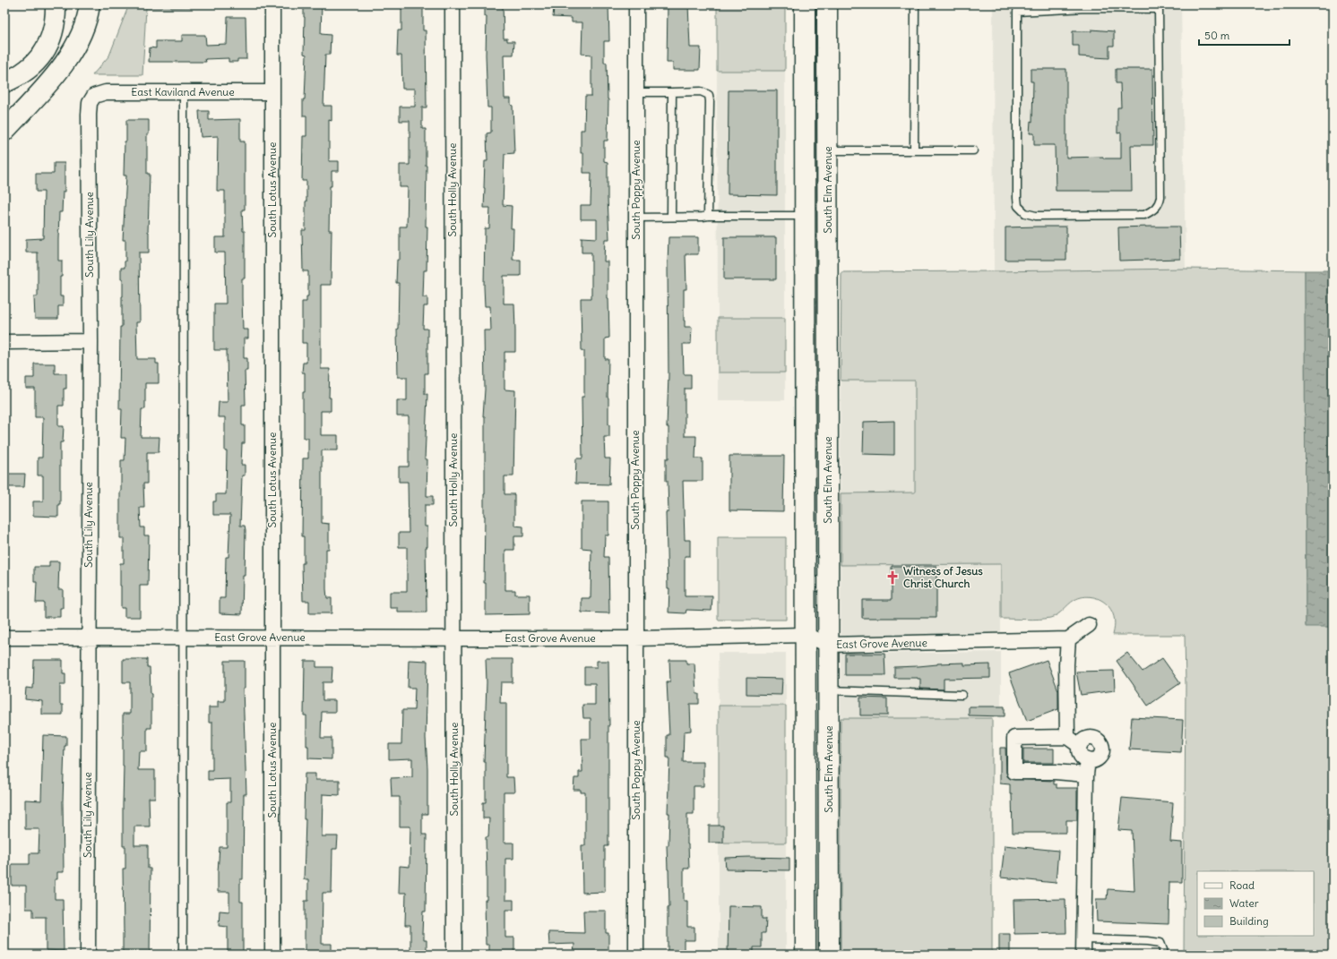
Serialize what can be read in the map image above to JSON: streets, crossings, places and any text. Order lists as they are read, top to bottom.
{
  "streets": {
    "main road": ["South Elm Avenue"],
    "street": [
      "East Kaviland Avenue",
      "South Lotus Avenue",
      "South Holly Avenue",
      "South Poppy Avenue",
      "South Lily Avenue",
      "East Grove Avenue"
    ]
  },
  "crossings": [
    ["East Kaviland Avenue", "South Lotus Avenue"],
    ["East Kaviland Avenue", "South Lily Avenue"],
    ["South Lotus Avenue", "East Grove Avenue"],
    ["South Holly Avenue", "East Grove Avenue"],
    ["South Poppy Avenue", "East Grove Avenue"],
    ["South Elm Avenue", "East Grove Avenue"],
    ["South Lily Avenue", "East Grove Avenue"]
  ],
  "places": {
    "church": ["Witness of Jesus Christ Church"]
  },
  "legend": ["Road", "Water", "Building"],
  "scale_bar": "50 m"
}
